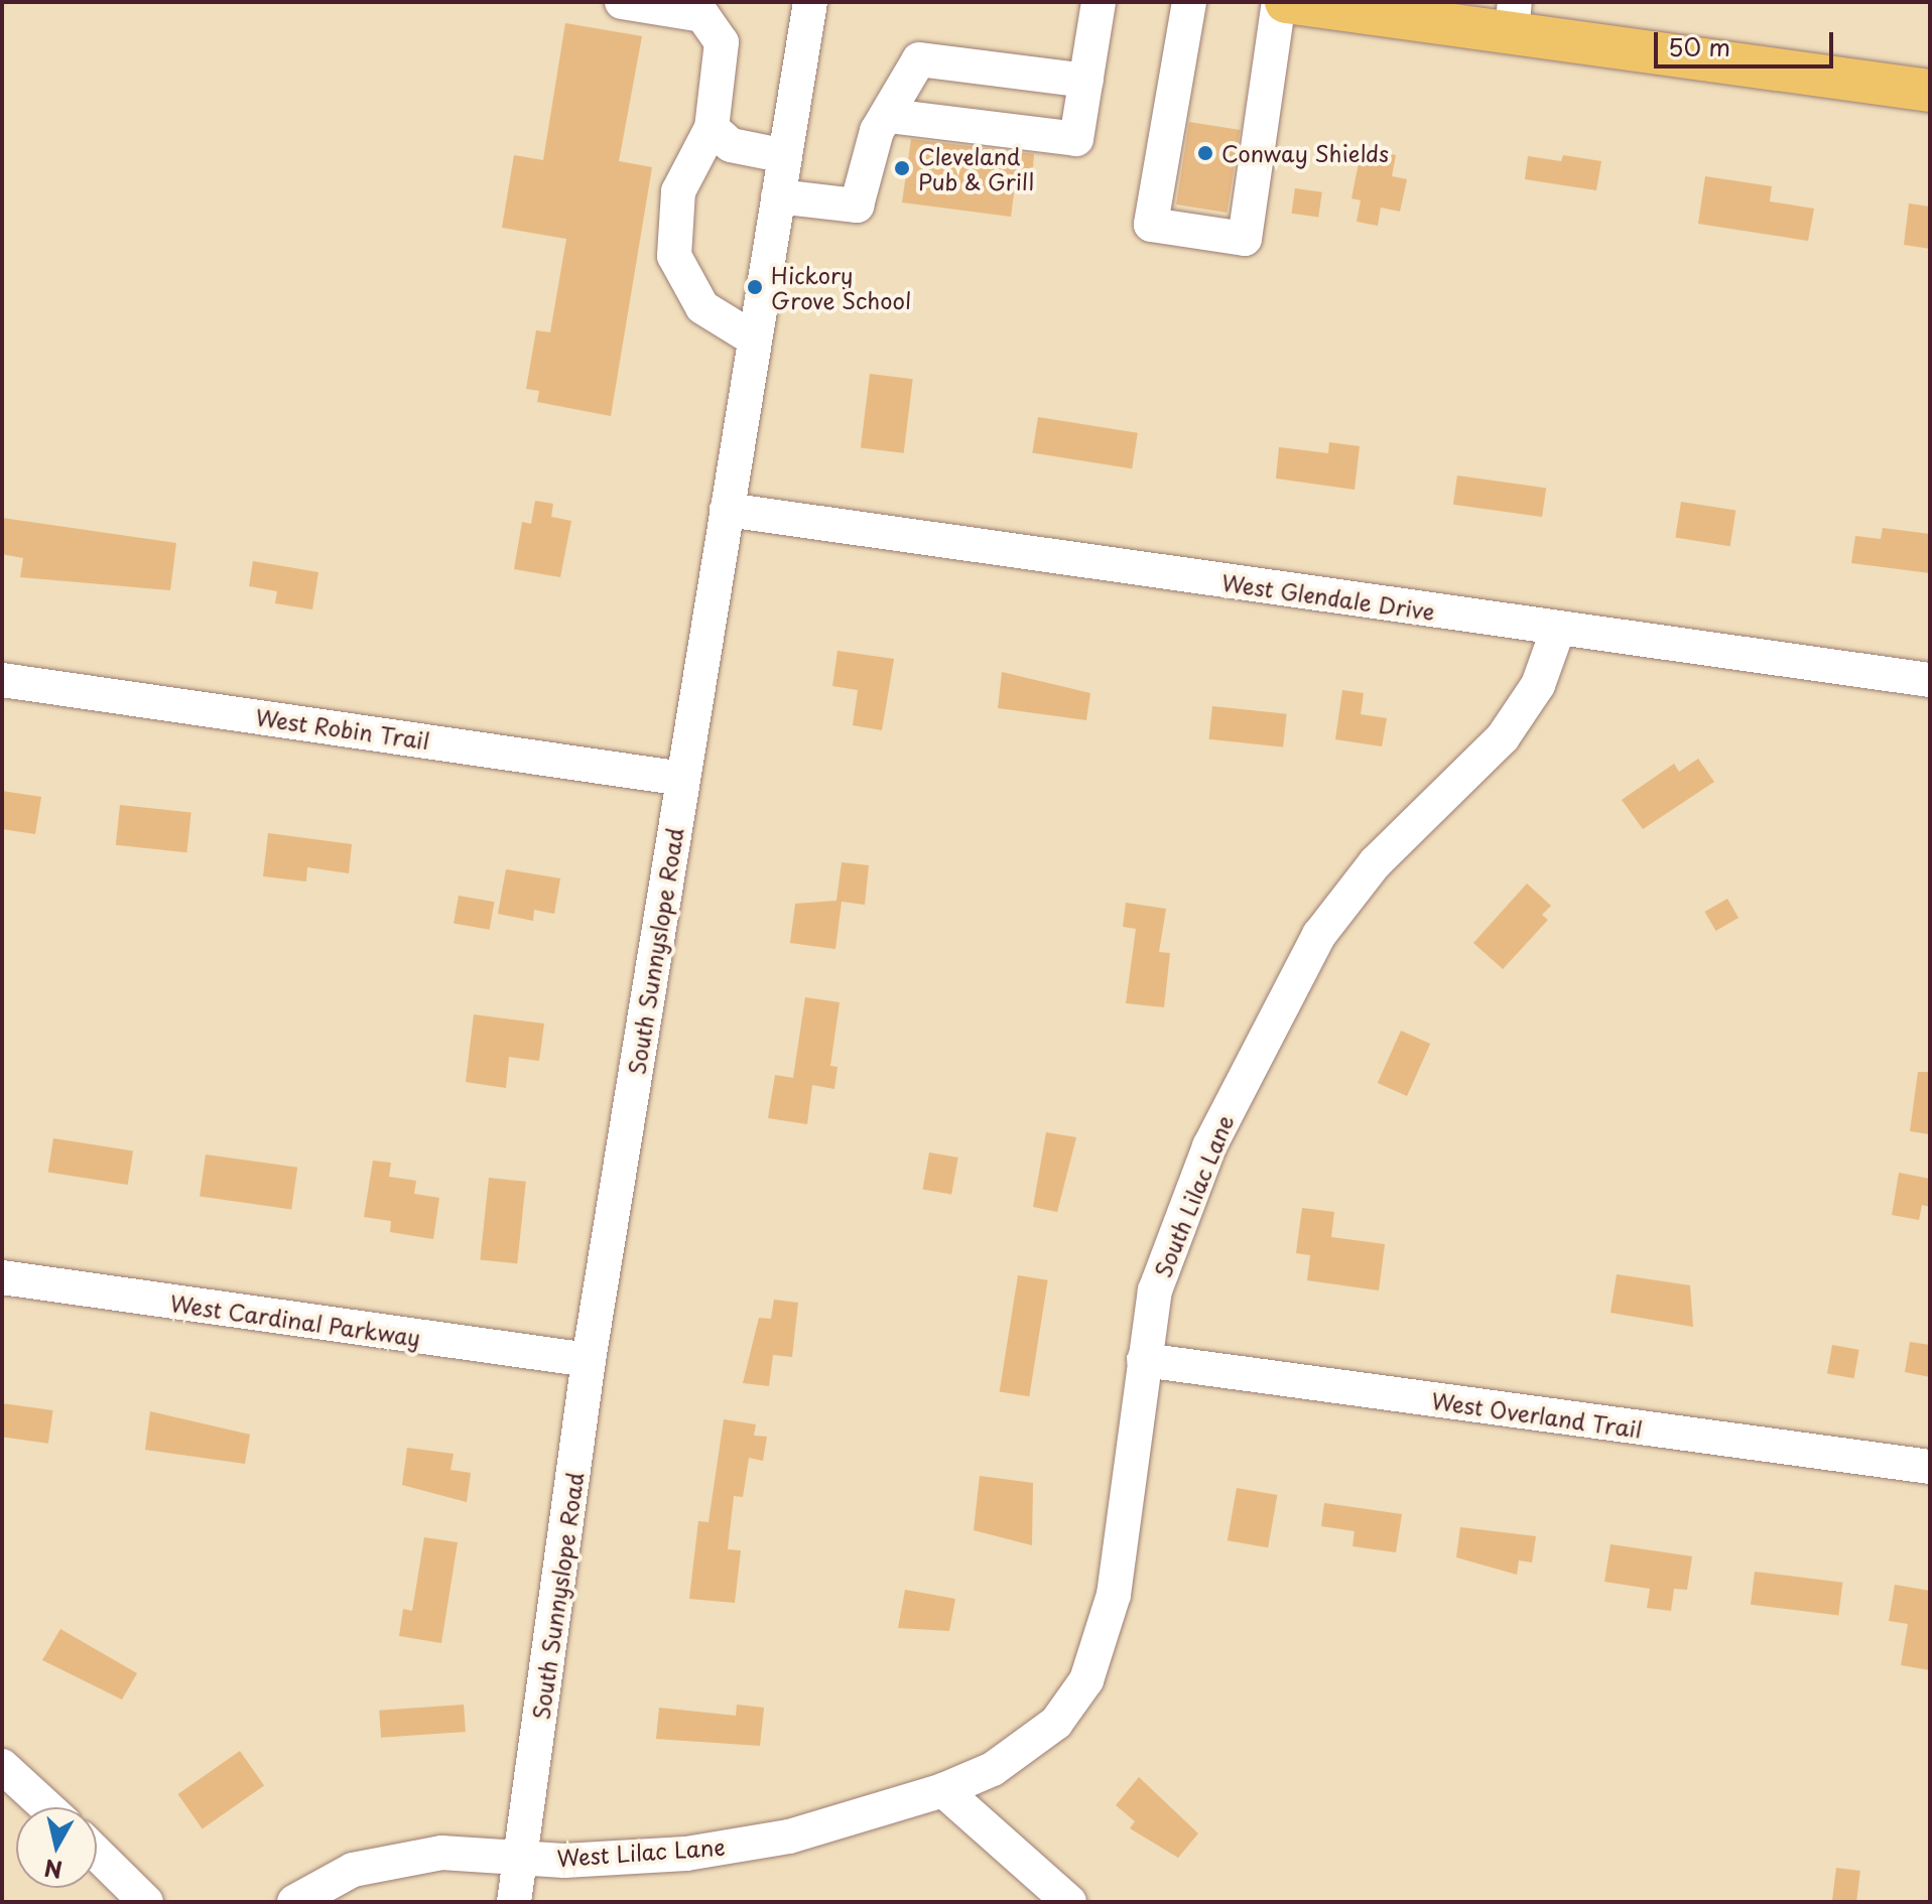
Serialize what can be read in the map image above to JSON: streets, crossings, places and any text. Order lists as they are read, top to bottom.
{
  "streets": {
    "street": [
      "West Glendale Drive",
      "West Robin Trail",
      "South Sunnyslope Road",
      "South Lilac Lane",
      "West Cardinal Parkway",
      "West Overland Trail",
      "West Lilac Lane"
    ]
  },
  "crossings": [
    ["West Glendale Drive", "South Sunnyslope Road"],
    ["West Glendale Drive", "South Lilac Lane"],
    ["West Robin Trail", "South Sunnyslope Road"],
    ["South Sunnyslope Road", "West Cardinal Parkway"],
    ["South Sunnyslope Road", "West Lilac Lane"],
    ["South Lilac Lane", "West Overland Trail"],
    ["South Lilac Lane", "West Lilac Lane"]
  ],
  "places": ["Conway Shields", "Cleveland Pub & Grill", "Hickory Grove School"],
  "scale_bar": "50 m",
  "north": "bottom"
}
